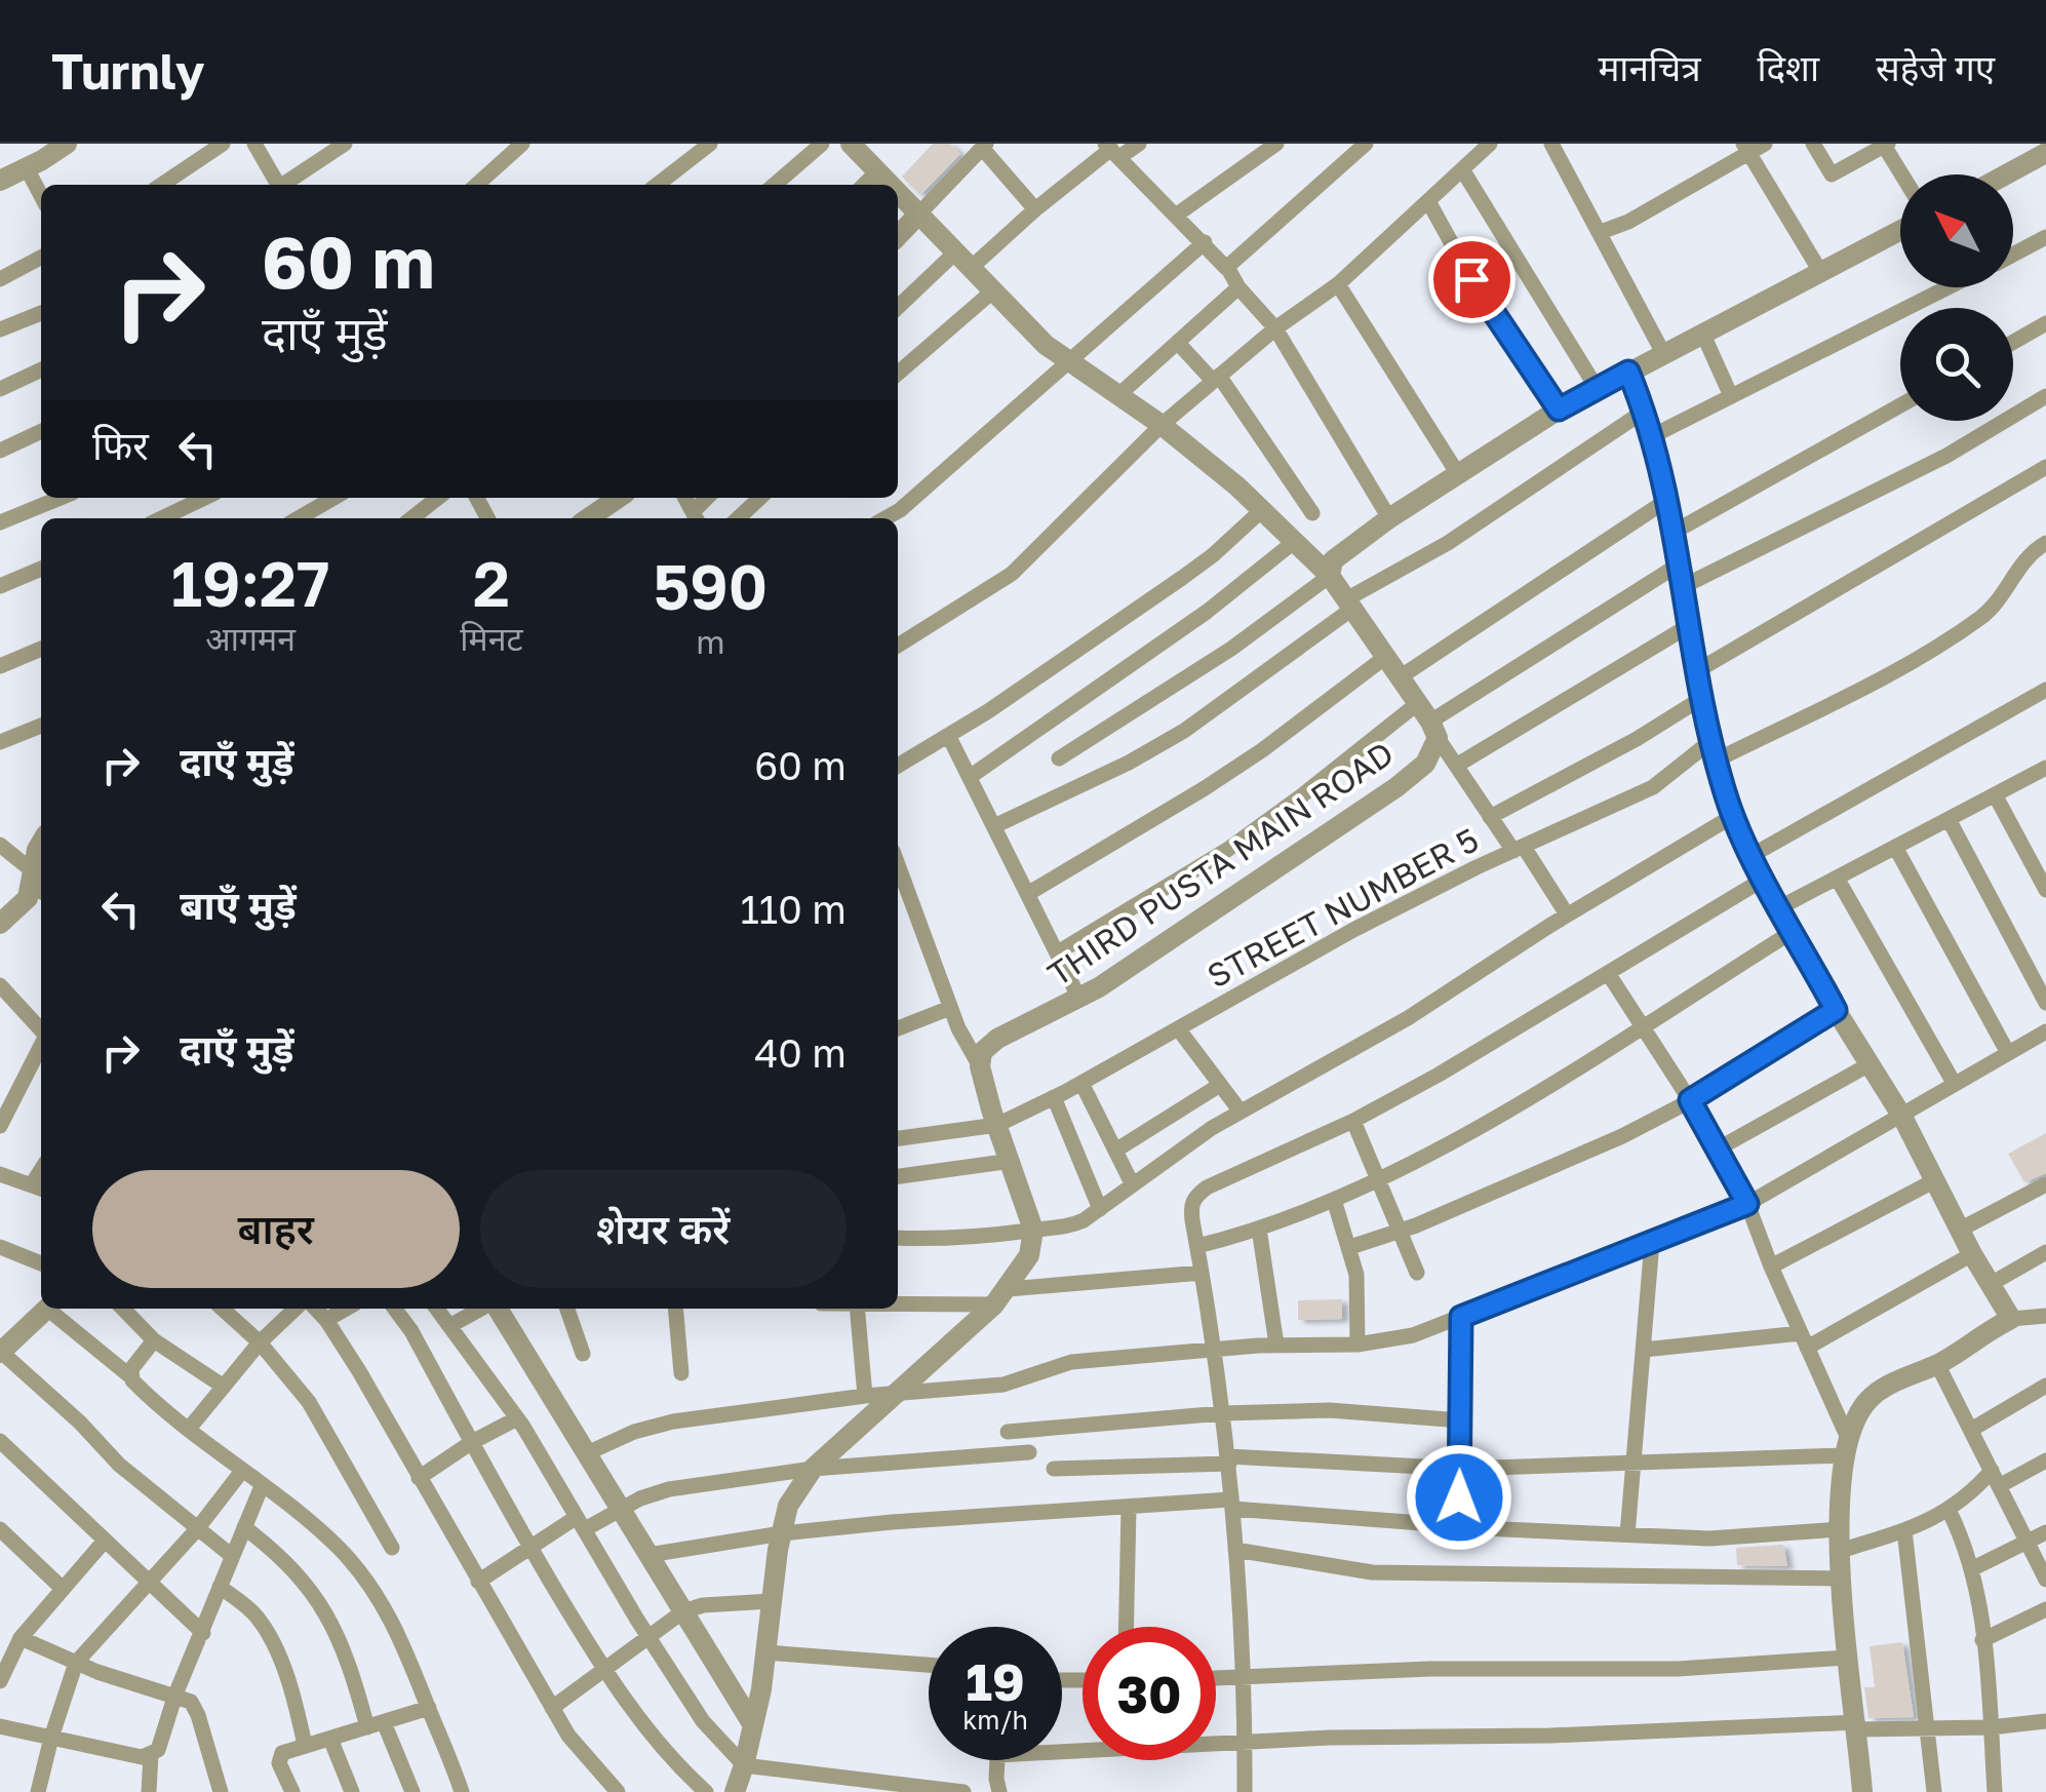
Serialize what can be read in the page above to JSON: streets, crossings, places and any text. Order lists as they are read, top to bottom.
{
  "streets": {
    "street": ["THIRD PUSTA MAIN ROAD", "STREET NUMBER 5"]
  },
  "north": "top left",
  "page": {
    "header": "Turnly",
    "nav": ["मानचित्र", "दिशा", "सहेजे गए"],
    "turn": ["60 m", "दाएँ मुड़ें"],
    "then": "फिर",
    "eta": [
      "19:27",
      "आगमन",
      "2",
      "मिनट",
      "590",
      "m"
    ],
    "list": [
      {
        "name": "दाएँ मुड़ें",
        "value": "60 m"
      },
      {
        "name": "बाएँ मुड़ें",
        "value": "110 m"
      },
      {
        "name": "दाएँ मुड़ें",
        "value": "40 m"
      }
    ],
    "buttons": ["बाहर", "शेयर करें"],
    "speed": "19 km/h",
    "limit": "30"
  }
}
